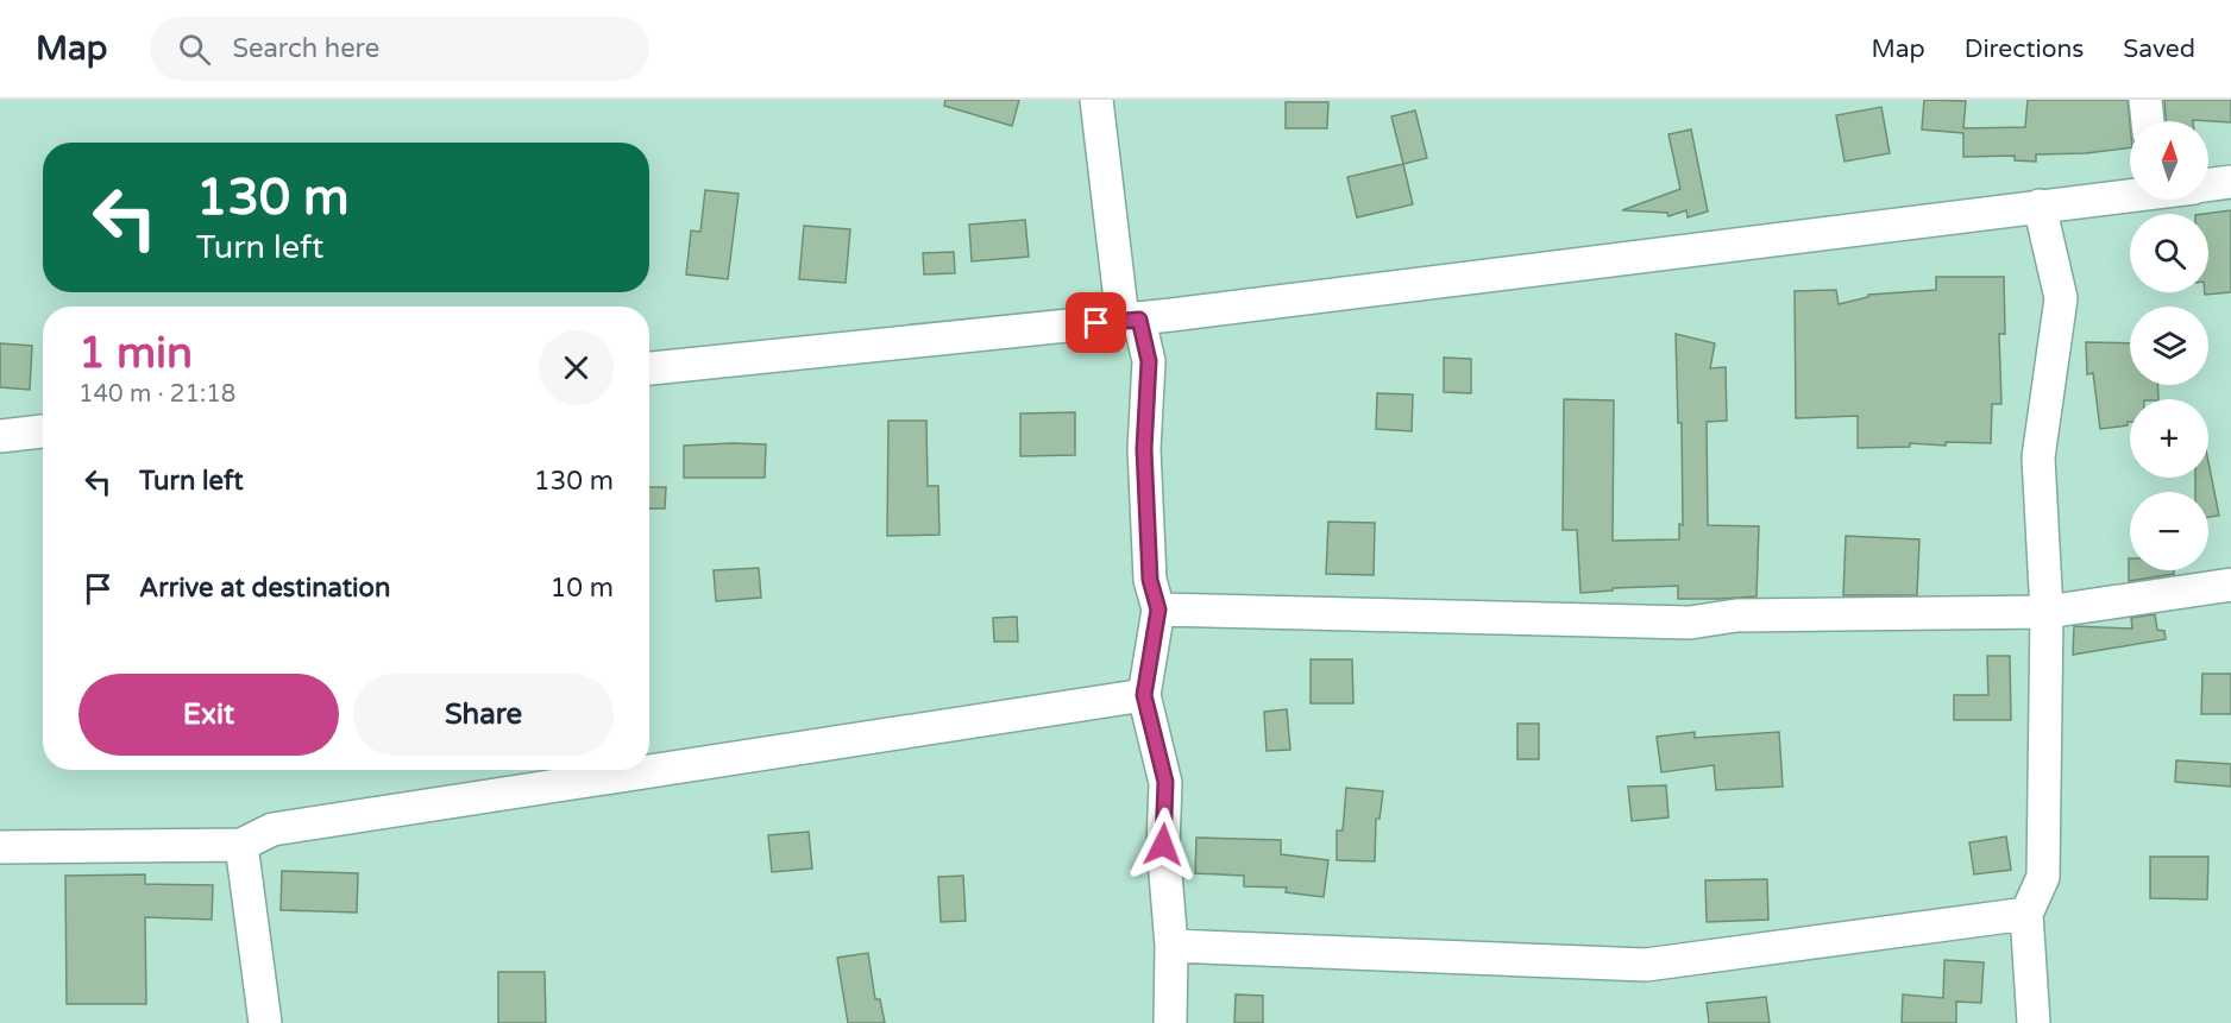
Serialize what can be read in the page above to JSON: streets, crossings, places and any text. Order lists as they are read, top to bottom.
{
  "north": "top",
  "page": {
    "header": "Map",
    "search": "Search here",
    "nav": ["Map", "Directions", "Saved"],
    "map_buttons": ["+", "−"],
    "turn": ["130 m", "Turn left"],
    "heading": ["1 min", "140 m · 21:18"],
    "list": [
      {
        "name": "Turn left",
        "value": "130 m"
      },
      {
        "name": "Arrive at destination",
        "value": "10 m"
      }
    ],
    "buttons": ["Exit", "Share"]
  }
}
